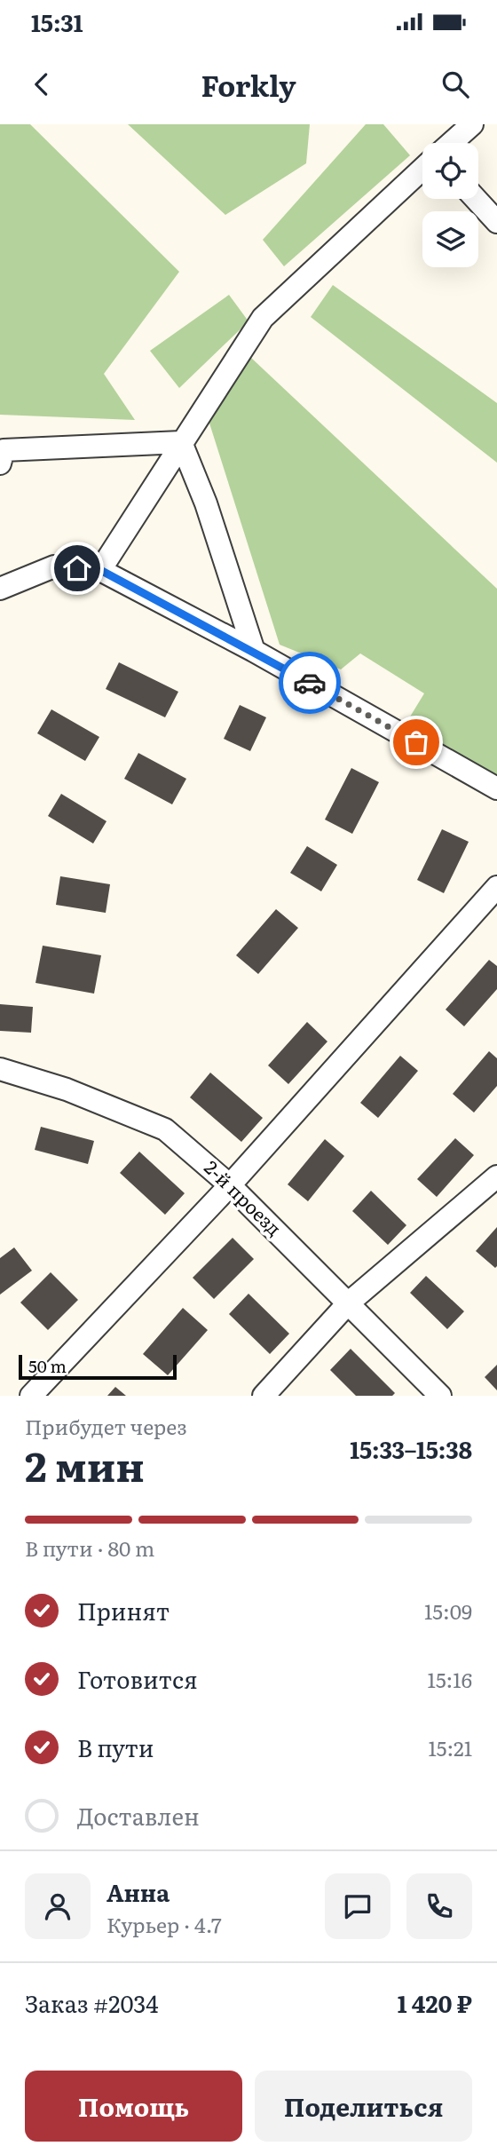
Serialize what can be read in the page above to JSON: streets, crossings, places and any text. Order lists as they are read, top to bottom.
{
  "streets": {
    "street": ["2-й проезд"]
  },
  "scale_bar": "50 m",
  "page": {
    "status": "15:31",
    "header": "Forkly",
    "scale": "50 m",
    "heading": ["2 мин", "Прибудет через", "15:33–15:38"],
    "panel": [
      "Анна",
      "Курьер · 4.7",
      "Заказ #2034",
      "1 420 ₽"
    ],
    "bar": "В пути · 80 m",
    "list": [
      ["Принят", "15:09"],
      ["Готовится", "15:16"],
      ["В пути", "15:21"],
      "Доставлен"
    ],
    "buttons": ["Помощь", "Поделиться"]
  }
}
